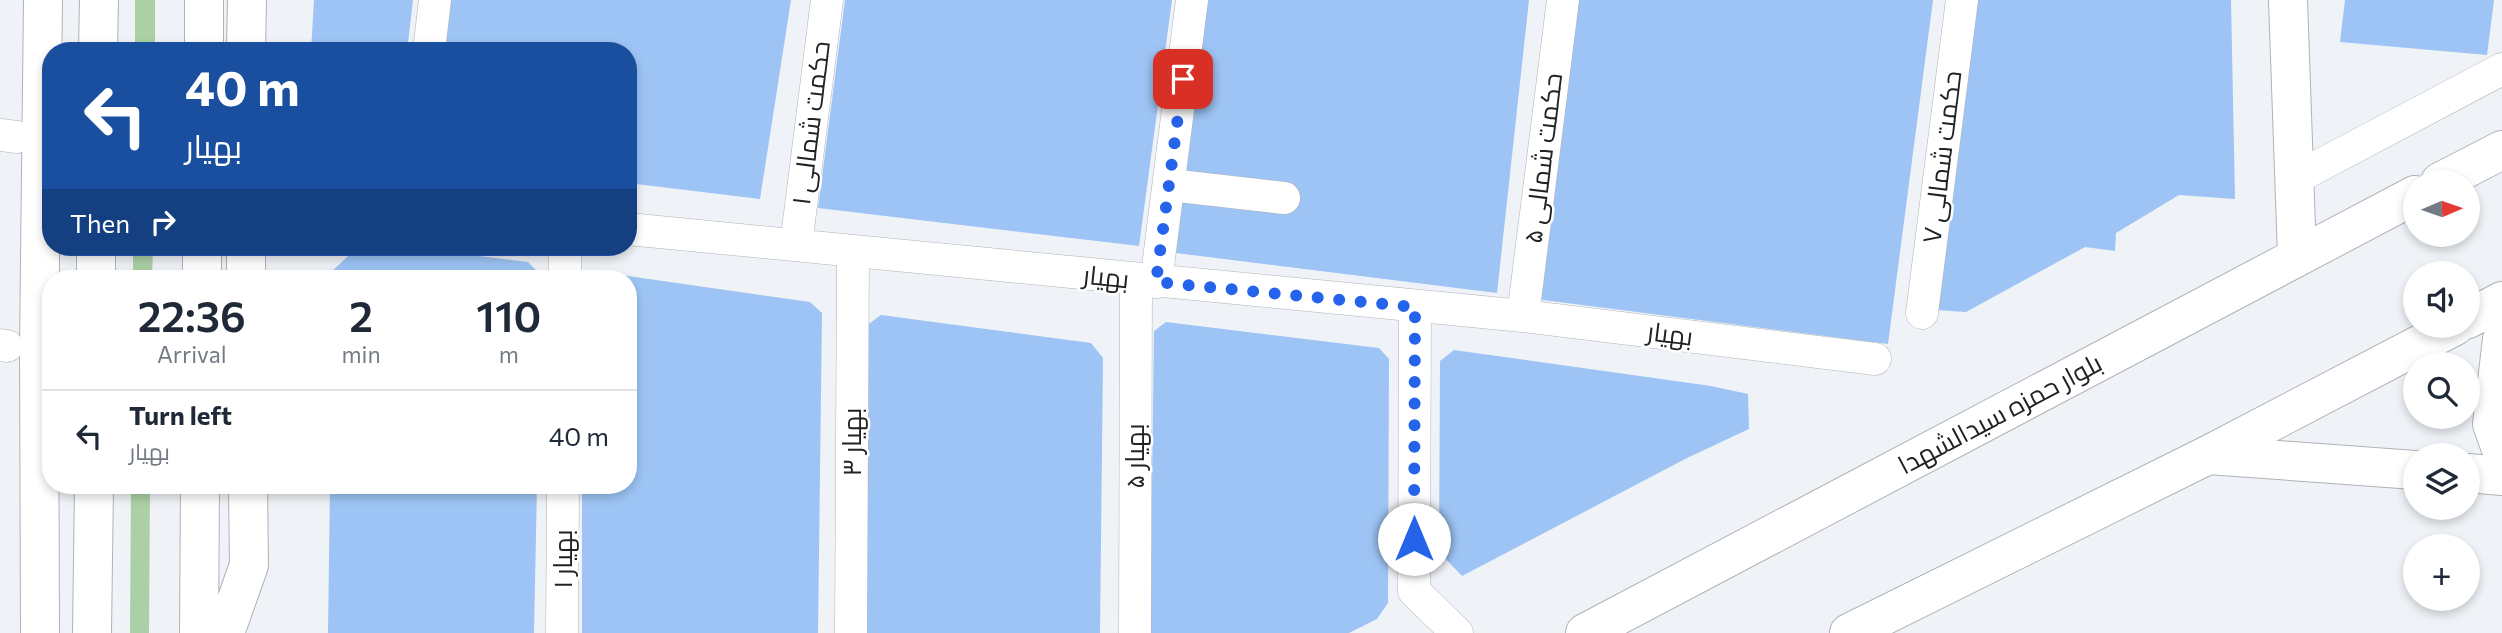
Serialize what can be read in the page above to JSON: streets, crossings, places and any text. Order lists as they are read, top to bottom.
{
  "streets": {
    "main road": ["بلوار حمزه سیدالشهدا"],
    "street": [
      "حکمت شمالی ۱",
      "حکمت شمالی ۷",
      "حکمت شمالی ۵",
      "بهیار",
      "بهیار ۳",
      "بهیار ۵",
      "بهیار ۱"
    ]
  },
  "crossings": [
    ["حکمت شمالی ۱", "بهیار"],
    ["حکمت شمالی ۵", "بهیار"],
    ["بهیار", "بهیار ۳"],
    ["بهیار", "بهیار ۵"]
  ],
  "north": "right",
  "page": {
    "turn": ["40 m", "بهیار"],
    "map_buttons": "+",
    "then": "Then",
    "eta": [
      "22:36",
      "Arrival",
      "2",
      "min",
      "110",
      "m"
    ],
    "list": [
      {
        "name": "Turn left",
        "note": "بهیار",
        "value": "40 m"
      }
    ]
  }
}
